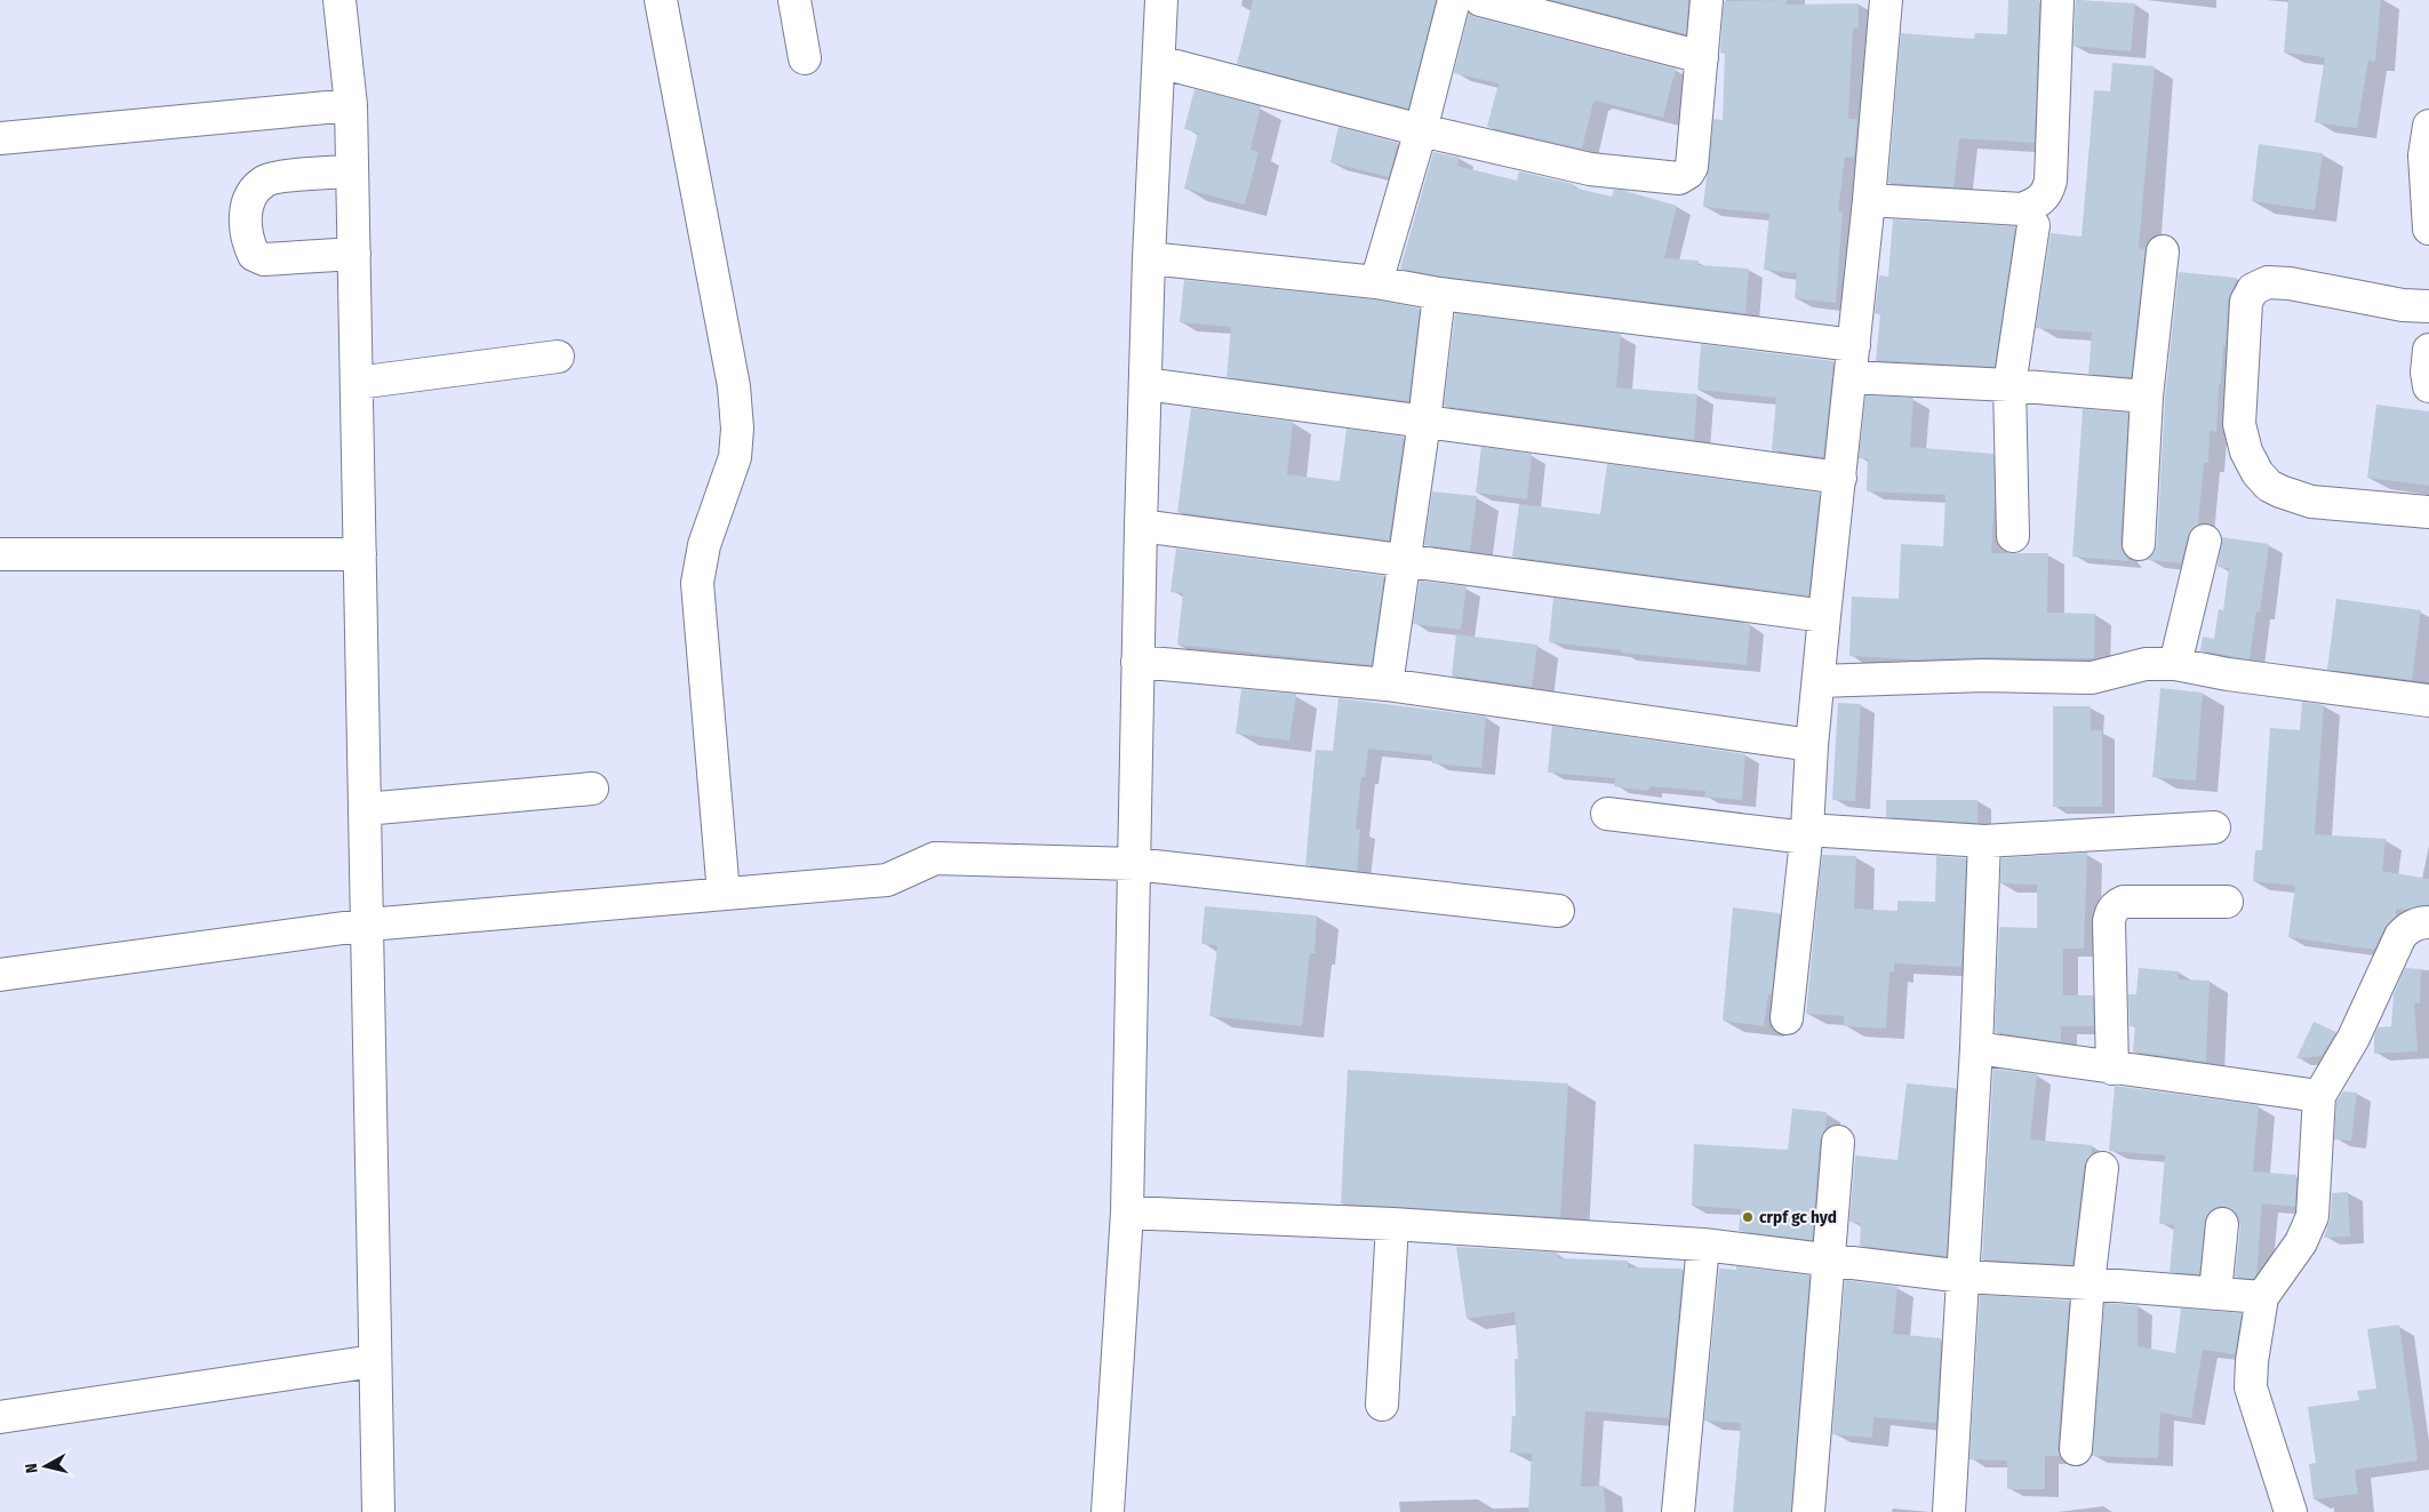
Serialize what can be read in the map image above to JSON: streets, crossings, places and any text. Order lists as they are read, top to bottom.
{
  "places": ["crpf gc hyd"],
  "north": "left"
}
